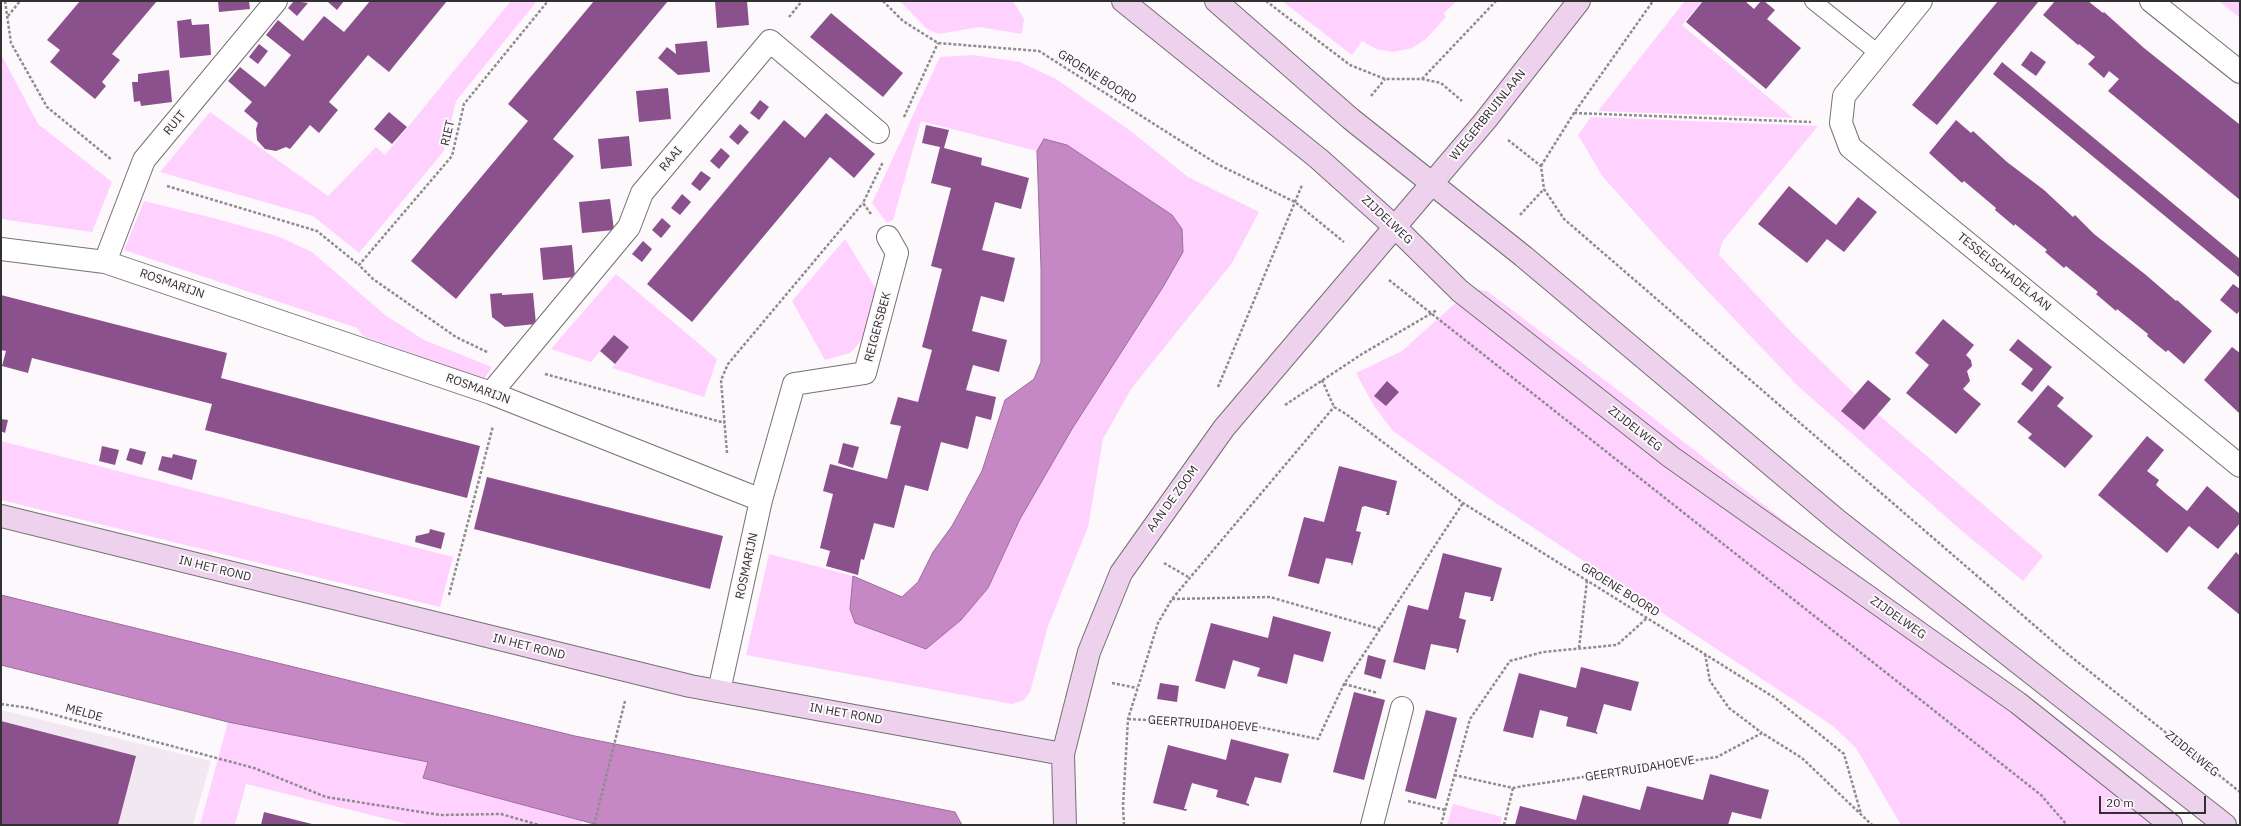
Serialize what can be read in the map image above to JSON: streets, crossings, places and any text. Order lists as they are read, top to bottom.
{
  "streets": {
    "main road": [
      "WIEGERBRUINLAAN",
      "ZIJDELWEG",
      "AAN DE ZOOM",
      "IN HET ROND"
    ],
    "street": [
      "RUIT",
      "RAAI",
      "TESSELSCHADELAAN",
      "ROSMARIJN",
      "REIGERSBEK"
    ],
    "path": [
      "GROENE BOORD",
      "RIET",
      "MELDE",
      "GEERTRUIDAHOEVE"
    ]
  },
  "crossings": [
    ["GROENE BOORD", "AAN DE ZOOM"],
    ["GROENE BOORD", "GEERTRUIDAHOEVE"],
    ["WIEGERBRUINLAAN", "ZIJDELWEG"],
    ["WIEGERBRUINLAAN", "AAN DE ZOOM"],
    ["RUIT", "ROSMARIJN"],
    ["RAAI", "ROSMARIJN"],
    ["ZIJDELWEG", "AAN DE ZOOM"],
    ["ROSMARIJN", "REIGERSBEK"],
    ["ROSMARIJN", "IN HET ROND"],
    ["AAN DE ZOOM", "IN HET ROND"]
  ],
  "scale_bar": "20 m"
}
